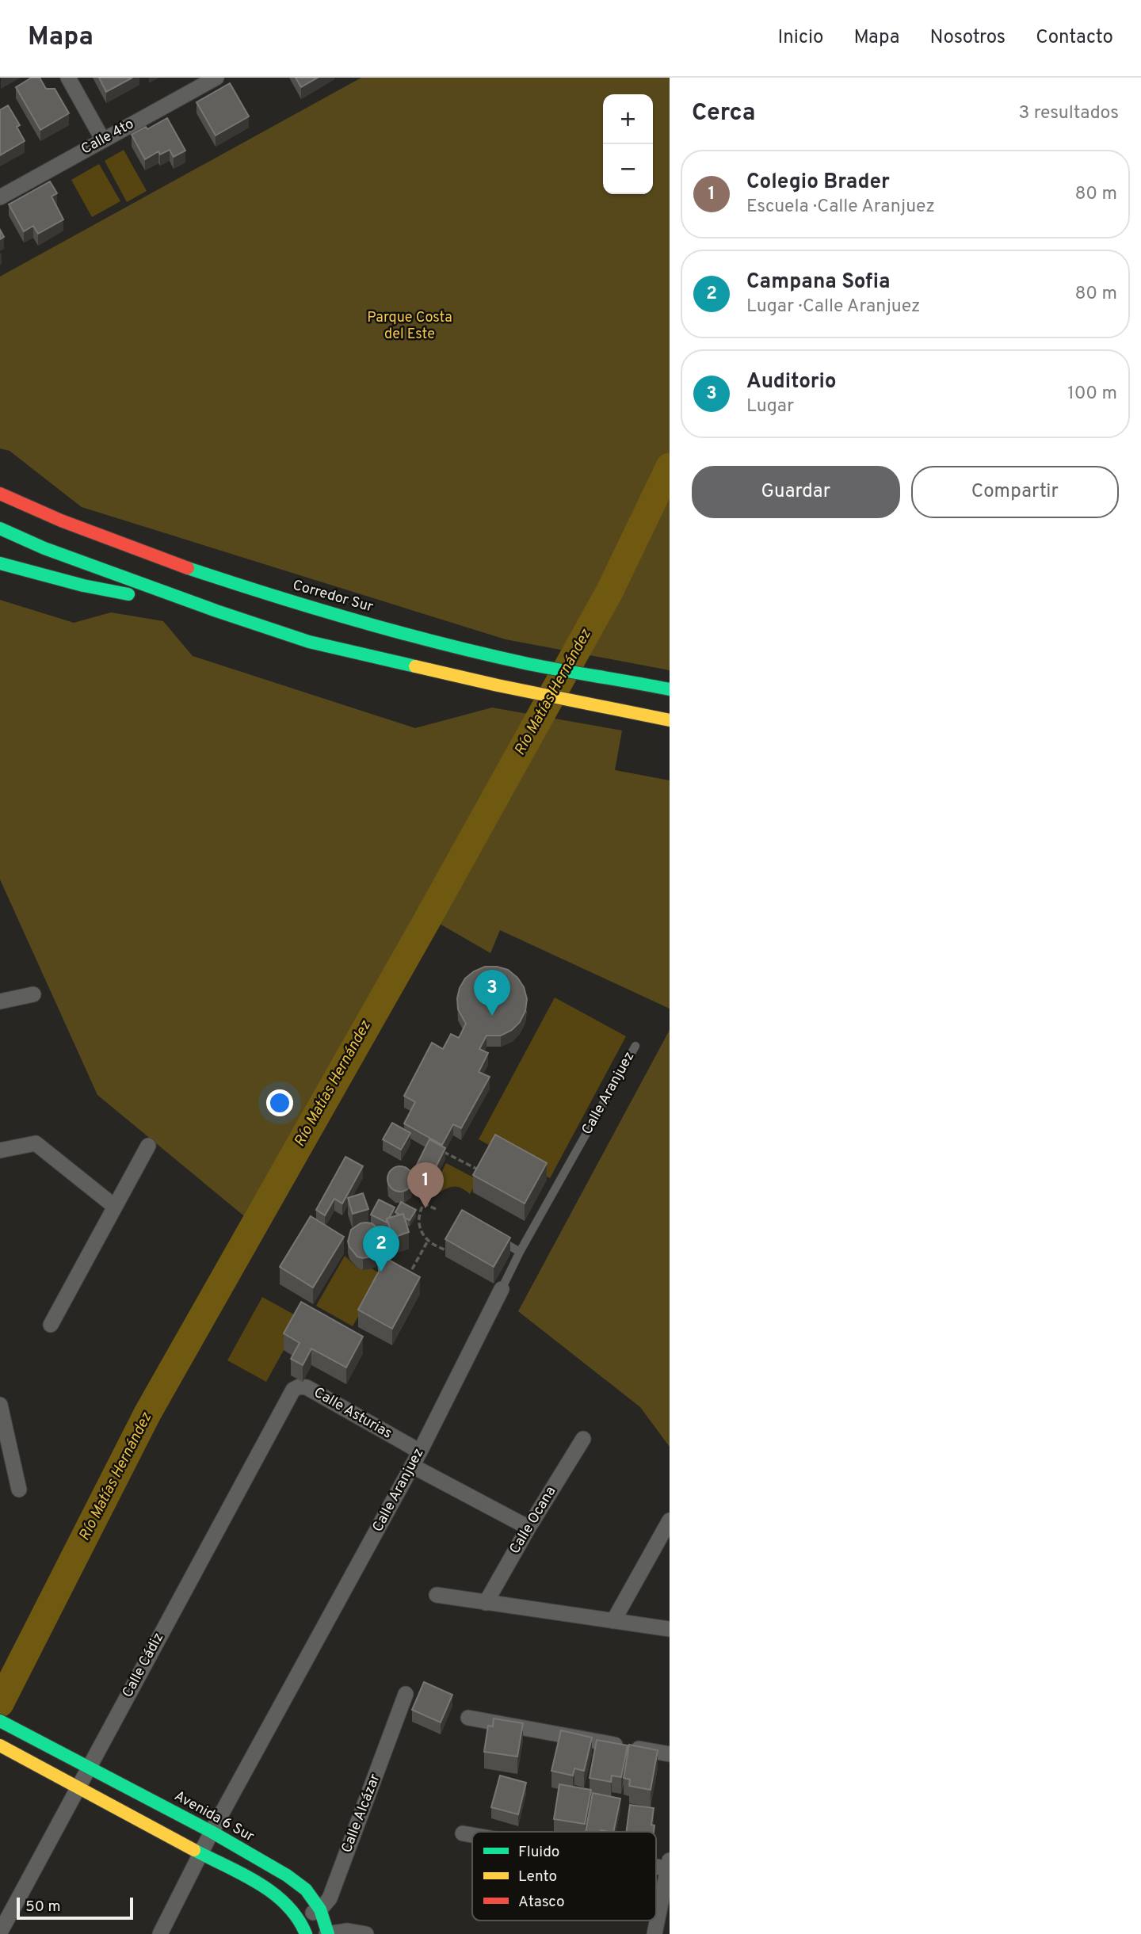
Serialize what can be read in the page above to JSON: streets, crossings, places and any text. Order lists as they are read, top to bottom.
{
  "streets": {
    "main road": ["Corredor Sur", "Avenida 6 Sur"],
    "street": [
      "Calle 4to",
      "Calle Aranjuez",
      "Calle Asturias",
      "Calle Ocana",
      "Calle Cádiz",
      "Calle Alcázar"
    ]
  },
  "crossings": [
    ["Calle Aranjuez", "Calle Asturias"],
    ["Calle Aranjuez", "Avenida 6 Sur"],
    ["Calle Asturias", "Calle Cádiz"],
    ["Calle Cádiz", "Avenida 6 Sur"],
    ["Calle Alcázar", "Avenida 6 Sur"]
  ],
  "water": ["Río Matías Hernández"],
  "parks": ["Parque Costa del Este"],
  "legend": ["Fluido", "Lento", "Atasco"],
  "scale_bar": "50 m",
  "page": {
    "header": "Mapa",
    "nav": [
      "Inicio",
      "Mapa",
      "Nosotros",
      "Contacto"
    ],
    "heading": ["Cerca", "3 resultados"],
    "map_buttons": ["+", "−"],
    "list": [
      {
        "mark": "1",
        "name": "Colegio Brader",
        "note": "Escuela · Calle Aranjuez",
        "value": "80 m"
      },
      {
        "mark": "2",
        "name": "Campana Sofia",
        "note": "Lugar · Calle Aranjuez",
        "value": "80 m"
      },
      {
        "mark": "3",
        "name": "Auditorio",
        "note": "Lugar",
        "value": "100 m"
      }
    ],
    "buttons": ["Guardar", "Compartir"],
    "pins": ["3", "1", "2"],
    "scale": "50 m"
  }
}
